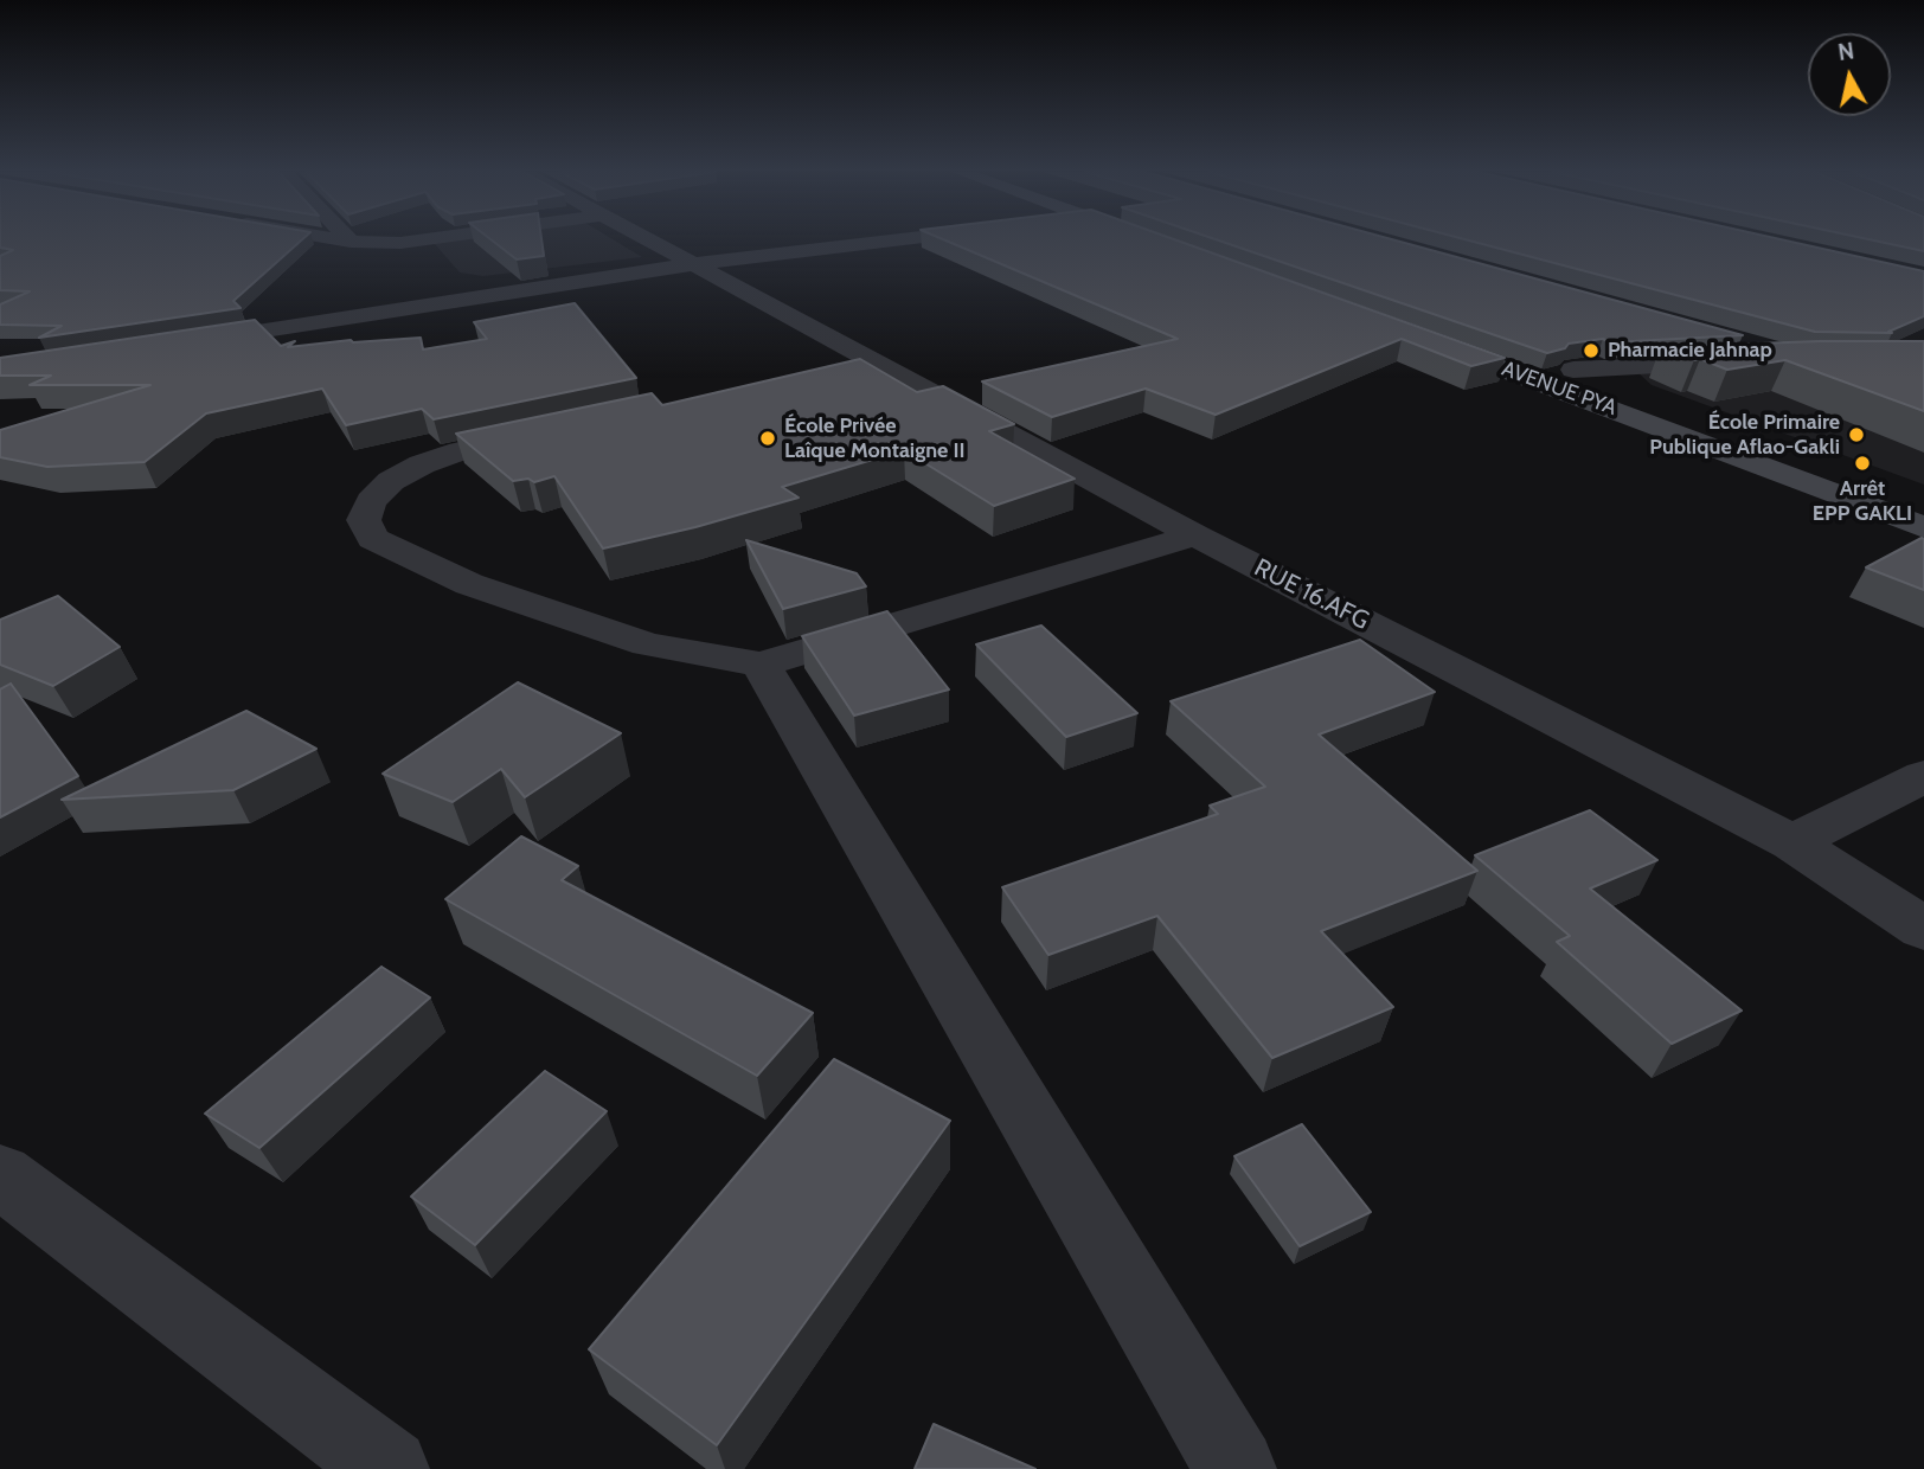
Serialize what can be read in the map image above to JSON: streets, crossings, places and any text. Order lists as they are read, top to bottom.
{
  "streets": {
    "main road": ["AVENUE PYA"],
    "street": ["RUE 16.AFG"]
  },
  "places": [
    "Pharmacie Jahnap",
    "École Primaire Publique Aflao-Gakli",
    "École Privée Laîque Montaigne II",
    "Arrêt EPP GAKLI"
  ],
  "north": "top"
}
